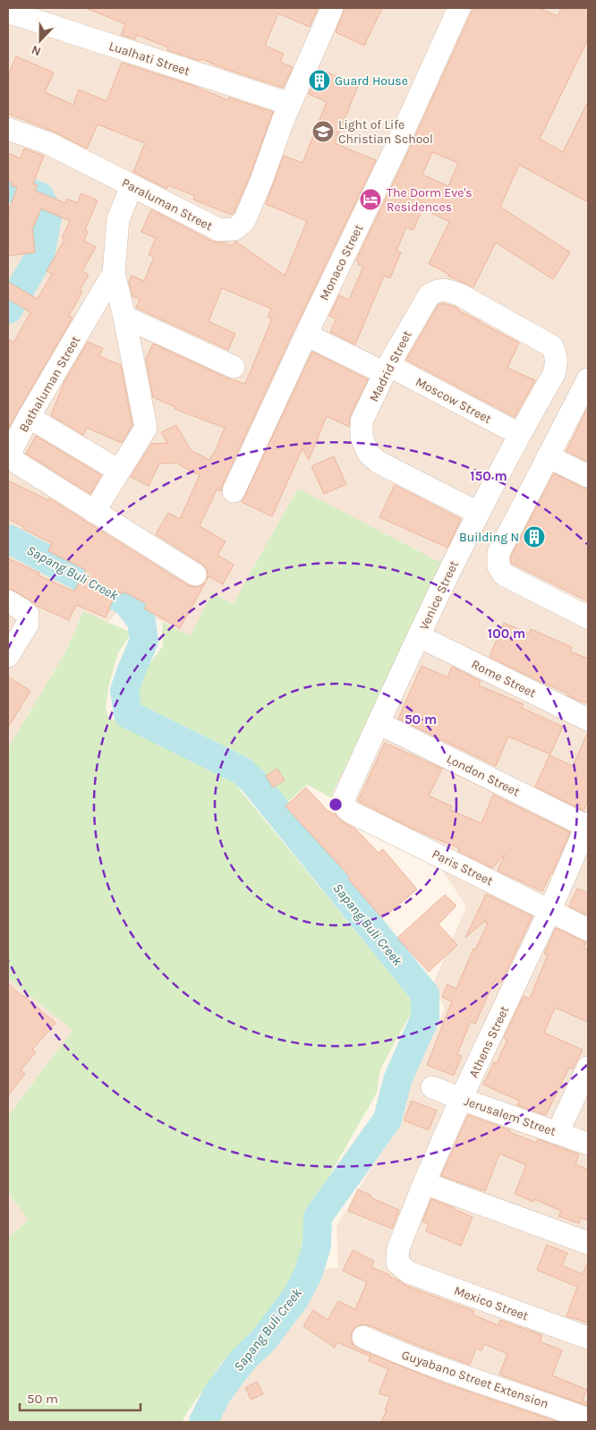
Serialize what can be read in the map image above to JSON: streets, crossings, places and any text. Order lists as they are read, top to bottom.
{
  "streets": {
    "street": [
      "Lualhati Street",
      "Paraluman Street",
      "Monaco Street",
      "Madrid Street",
      "Bathaluman Street",
      "Moscow Street",
      "Venice Street",
      "Rome Street",
      "London Street",
      "Paris Street",
      "Athens Street",
      "Jerusalem Street",
      "Mexico Street",
      "Guyabano Street Extension"
    ]
  },
  "crossings": [
    ["Lualhati Street", "Paraluman Street"],
    ["Paraluman Street", "Bathaluman Street"],
    ["Monaco Street", "Moscow Street"],
    ["Madrid Street", "Moscow Street"],
    ["Madrid Street", "Venice Street"],
    ["Moscow Street", "Venice Street"],
    ["Venice Street", "Rome Street"],
    ["Venice Street", "London Street"],
    ["Venice Street", "Paris Street"],
    ["London Street", "Athens Street"],
    ["Paris Street", "Athens Street"],
    ["Athens Street", "Jerusalem Street"],
    ["Athens Street", "Mexico Street"]
  ],
  "water": ["Sapang Buli Creek"],
  "places": {
    "building": ["Guard House", "Building N"],
    "school or university": ["Light of Life Christian School"],
    "hotel": ["The Dorm Eve's Residences"]
  },
  "scale_bar": "50 m",
  "north": "bottom",
  "rings": ["150 m", "100 m", "50 m"]
}
